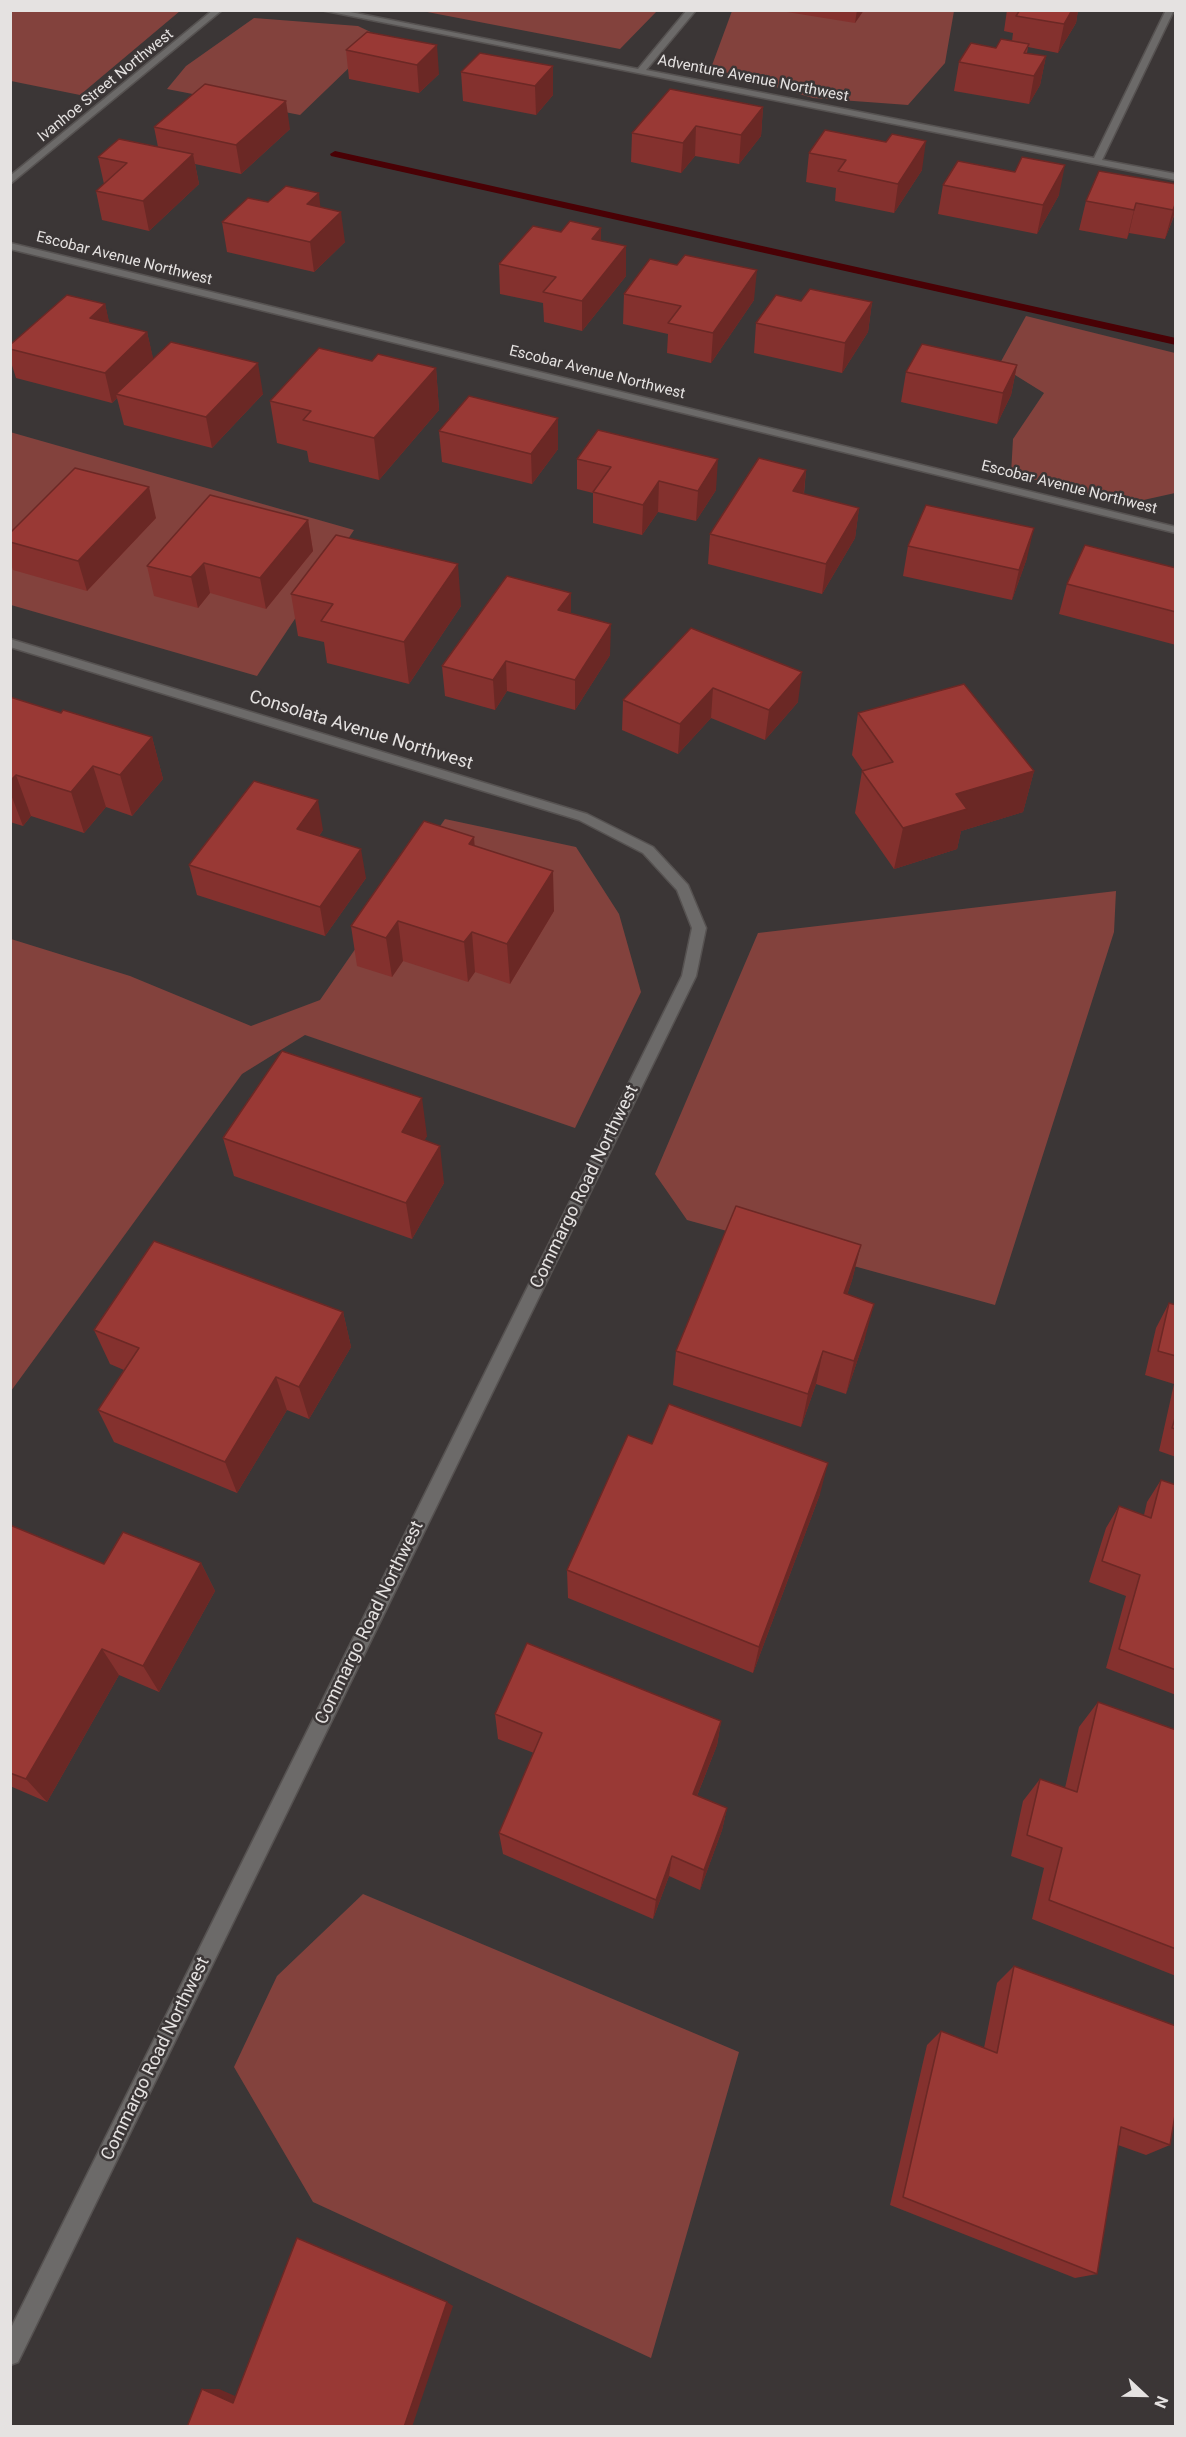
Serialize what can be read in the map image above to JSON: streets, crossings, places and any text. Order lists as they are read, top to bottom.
{
  "streets": {
    "street": [
      "Adventure Avenue Northwest",
      "Ivanhoe Street Northwest",
      "Escobar Avenue Northwest",
      "Consolata Avenue Northwest",
      "Commargo Road Northwest"
    ]
  },
  "crossings": [
    ["Consolata Avenue Northwest", "Commargo Road Northwest"]
  ],
  "north": "right"
}
